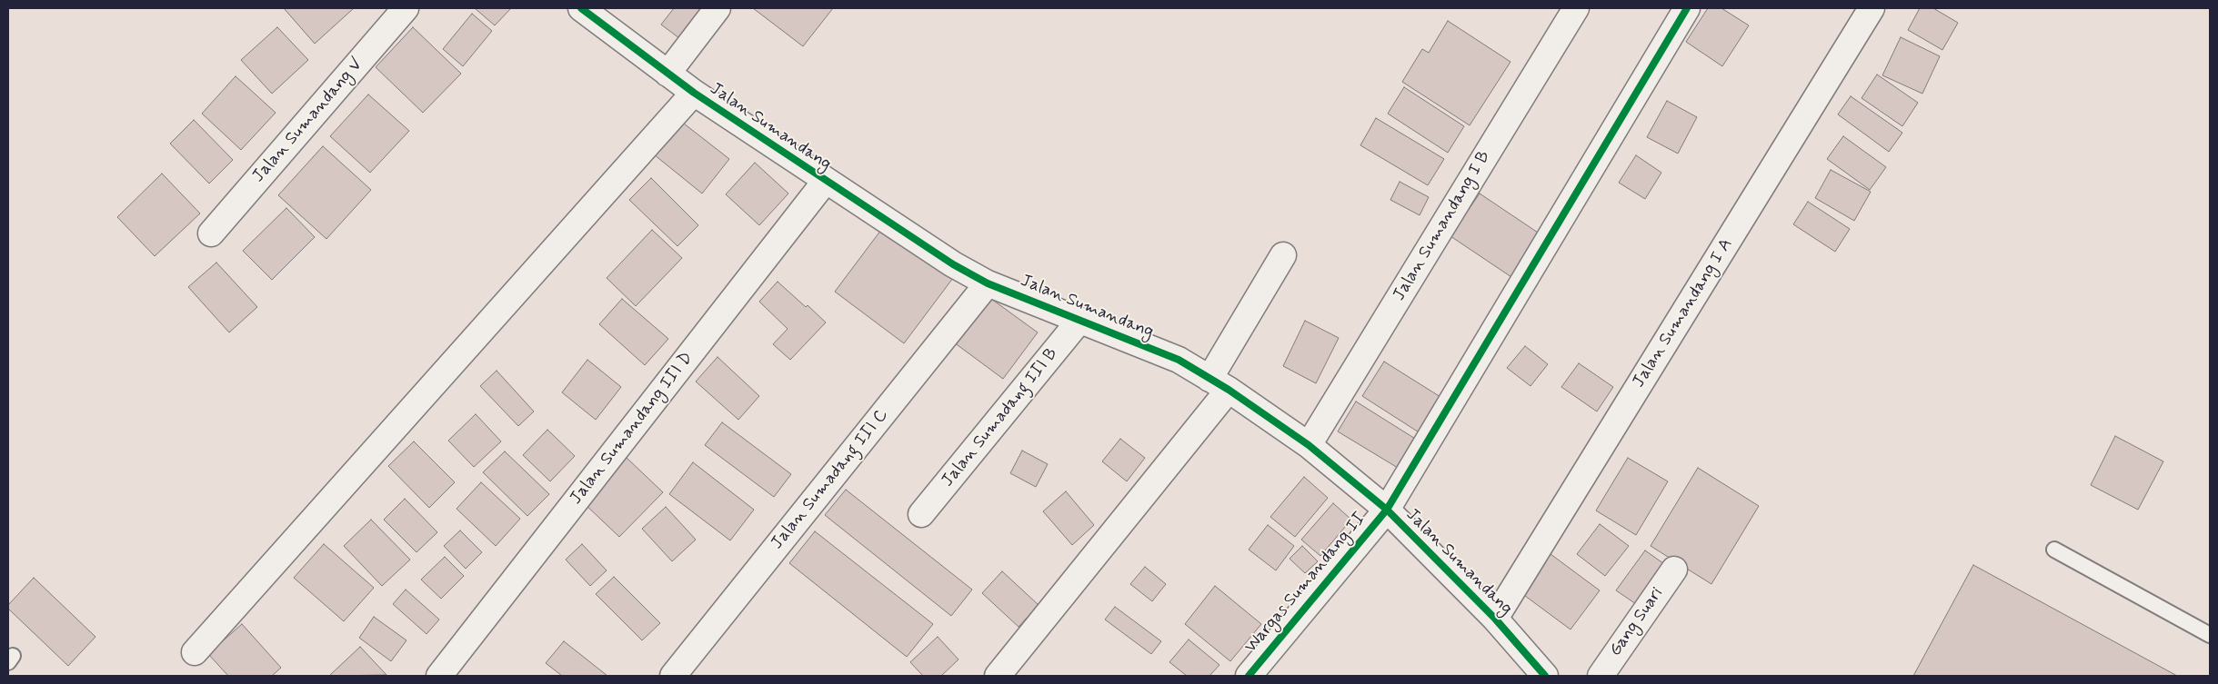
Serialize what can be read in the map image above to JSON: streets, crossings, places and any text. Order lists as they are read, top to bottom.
{
  "streets": {
    "street": [
      "Jalan Sumandang V",
      "Jalan Sumandang",
      "Jalan Sumandang I B",
      "Jalan Sumandang I A",
      "Jalan Sumadang III B",
      "Jalan Sumandang III D",
      "Jalan Sumadang III C",
      "Wargas Sumandang II",
      "Gang Suari"
    ]
  },
  "crossings": [
    ["Jalan Sumandang", "Jalan Sumandang I B"],
    ["Jalan Sumandang", "Jalan Sumandang I A"],
    ["Jalan Sumandang", "Jalan Sumadang III B"],
    ["Jalan Sumandang", "Jalan Sumandang III D"],
    ["Jalan Sumandang", "Jalan Sumadang III C"],
    ["Jalan Sumandang", "Wargas Sumandang II"]
  ]
}
